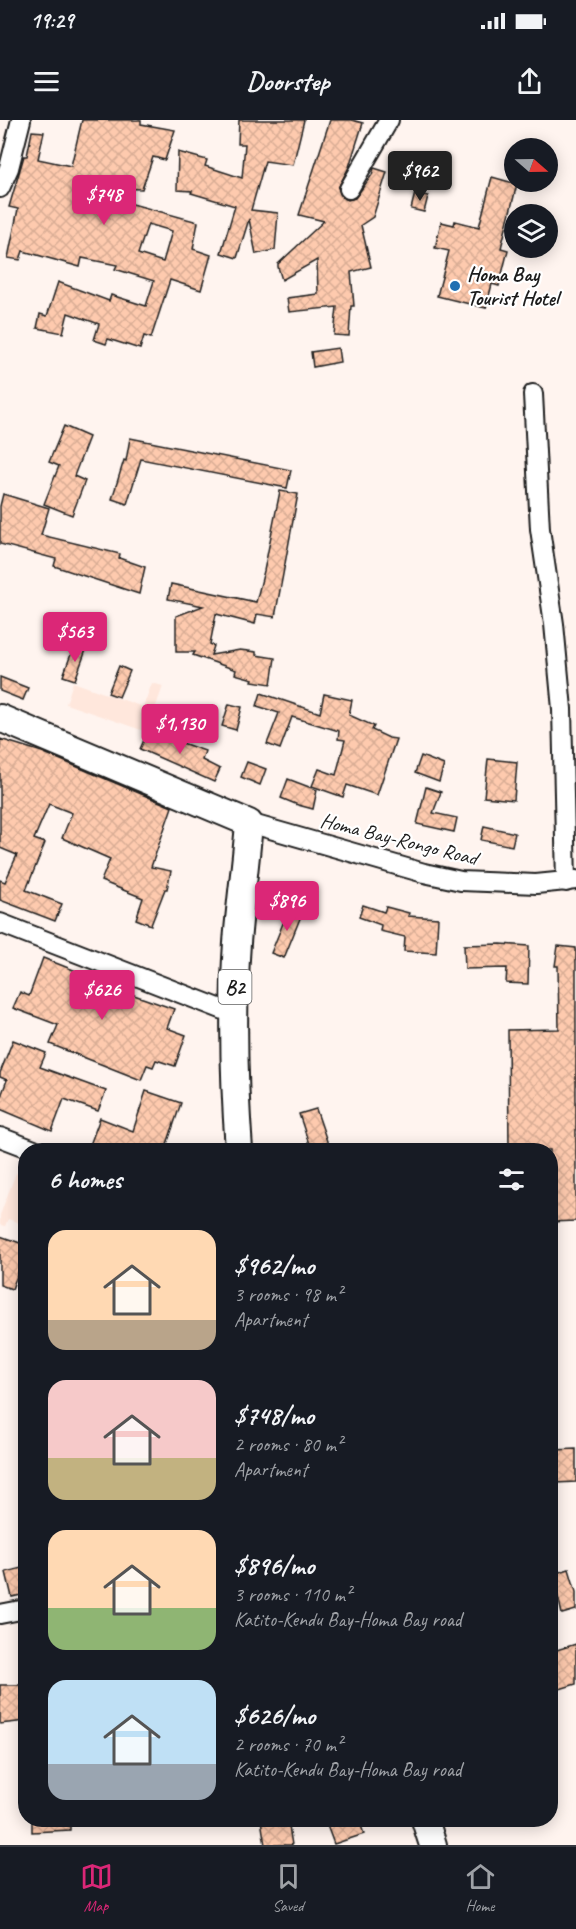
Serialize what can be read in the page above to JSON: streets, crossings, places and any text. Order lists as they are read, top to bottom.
{
  "streets": {
    "highway": ["B2"],
    "street": ["Homa Bay-Rongo Road"]
  },
  "crossings": [
    ["Homa Bay-Rongo Road", "B2"]
  ],
  "places": ["Homa Bay Tourist Hotel"],
  "north": "right",
  "page": {
    "status": "19:29",
    "header": "Doorstep",
    "price": [
      "$962",
      "$748",
      "$563",
      "$1,130",
      "$896",
      "$626"
    ],
    "heading": "6 homes",
    "list": [
      {
        "name": "$962/mo",
        "note": "3 rooms · 98 m² · Apartment"
      },
      {
        "name": "$748/mo",
        "note": "2 rooms · 80 m² · Apartment"
      },
      {
        "name": "$896/mo",
        "note": "3 rooms · 110 m² · Katito-Kendu Bay-Homa Bay road"
      },
      {
        "name": "$626/mo",
        "note": "2 rooms · 70 m² · Katito-Kendu Bay-Homa Bay road"
      }
    ],
    "tabs": ["Map", "Saved", "Home"]
  }
}
